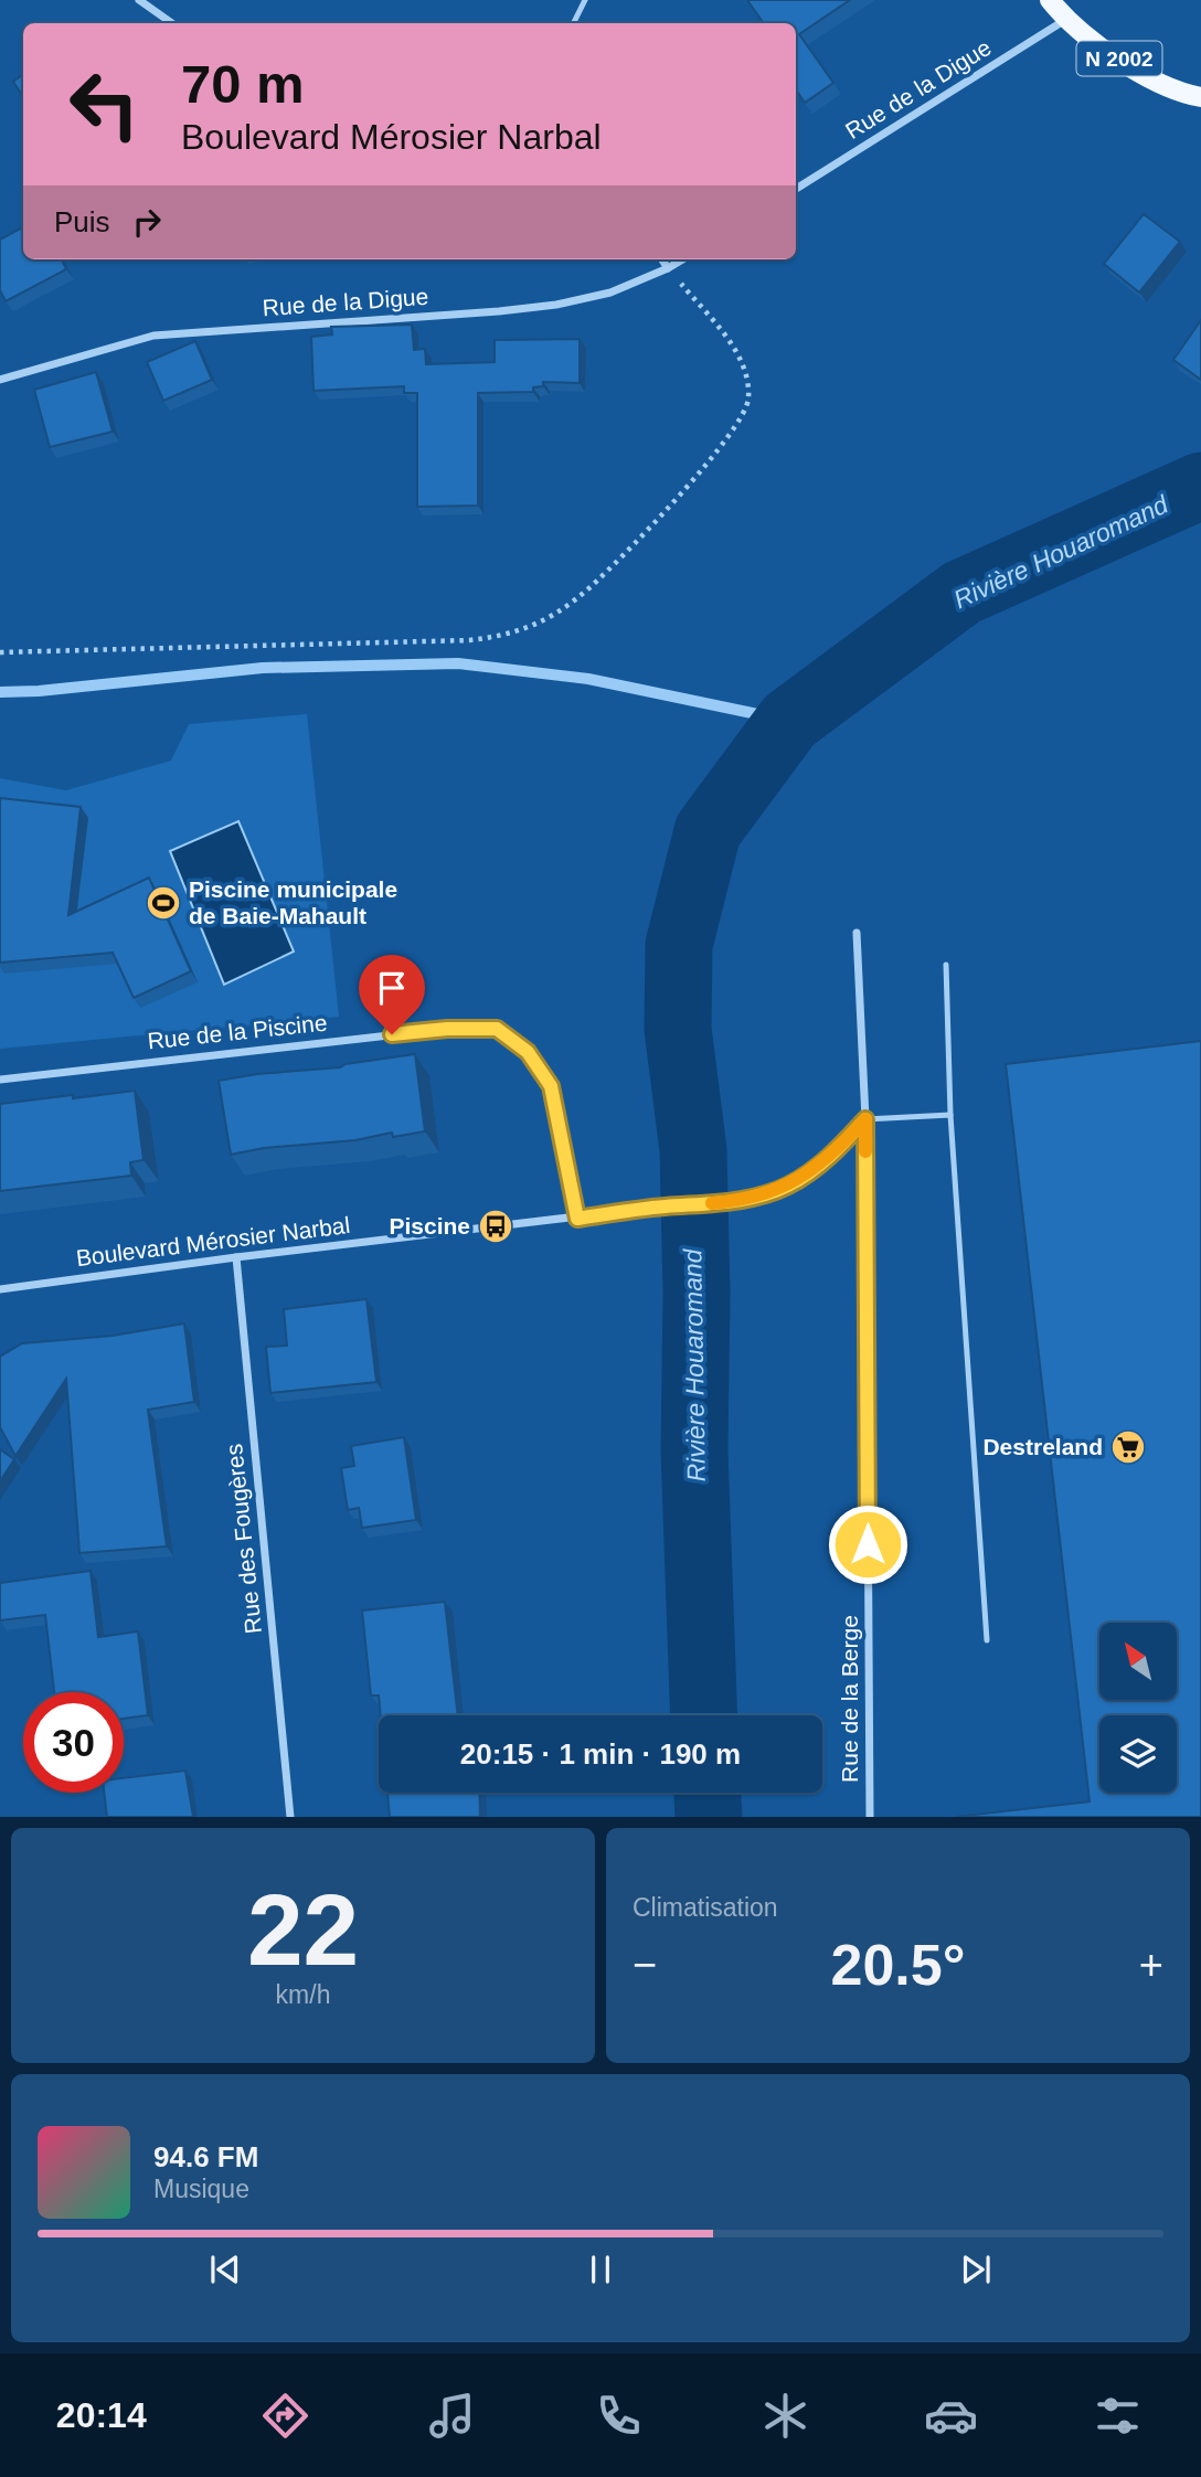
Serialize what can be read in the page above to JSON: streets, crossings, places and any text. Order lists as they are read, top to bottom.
{
  "streets": {
    "main road": ["N 2002"],
    "street": [
      "Rue de la Digue",
      "Rue de la Piscine",
      "Boulevard Mérosier Narbal",
      "Rue des Fougères",
      "Rue de la Berge"
    ]
  },
  "crossings": [
    ["N 2002", "Rue de la Digue"],
    ["Rue de la Piscine", "Boulevard Mérosier Narbal"],
    ["Boulevard Mérosier Narbal", "Rue des Fougères"],
    ["Boulevard Mérosier Narbal", "Rue de la Berge"]
  ],
  "water": ["Rivière Houaromand"],
  "places": {
    "sports": ["Piscine municipale de Baie-Mahault"],
    "bus stop": ["Piscine"],
    "supermarket": ["Destreland"]
  },
  "north": "top left",
  "page": {
    "turn": ["70 m", "Boulevard Mérosier Narbal"],
    "then": "Puis",
    "limit": "30",
    "trip": "20:15 · 1 min · 190 m",
    "tile": [
      ["22", "km/h"],
      "Climatisation"
    ],
    "heat": ["−", "20.5°", "+"],
    "song": ["94.6 FM", "Musique"],
    "tabs": "20:14"
  }
}
